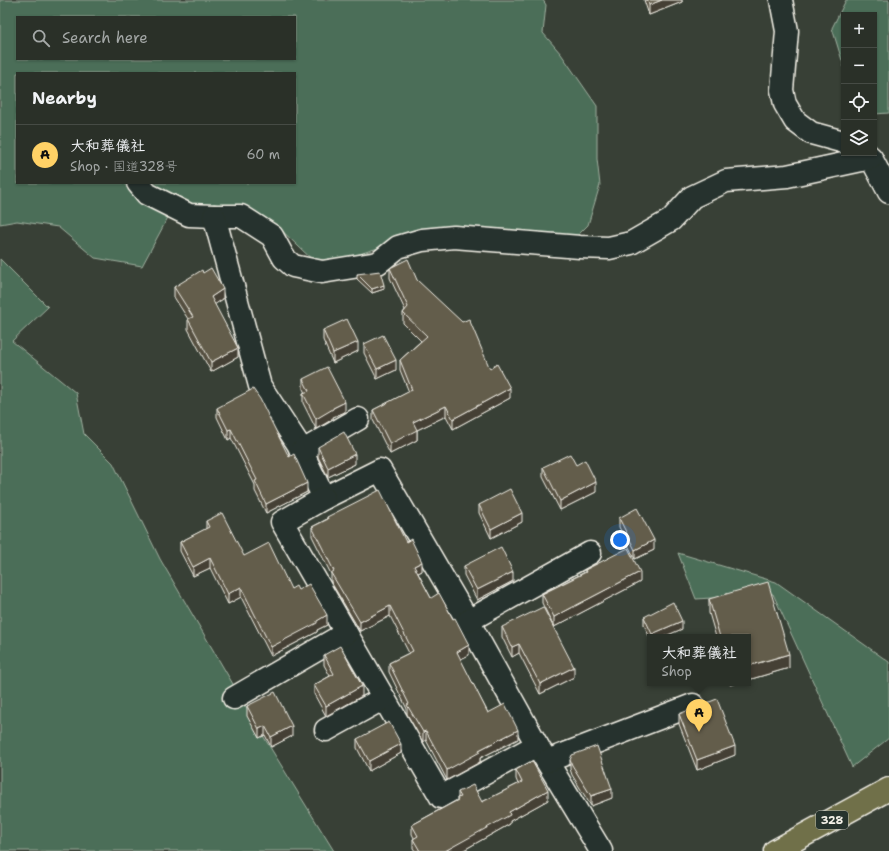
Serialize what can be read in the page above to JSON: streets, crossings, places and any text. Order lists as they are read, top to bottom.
{
  "streets": {
    "highway": ["328"]
  },
  "page": {
    "map_buttons": ["+", "−"],
    "search": "Search here",
    "heading": "Nearby",
    "list": [
      {
        "mark": "A",
        "name": "大和葬儀社",
        "note": "Shop · 国道328号",
        "value": "60 m"
      }
    ],
    "popup": ["大和葬儀社", "Shop"],
    "pins": "A"
  }
}
